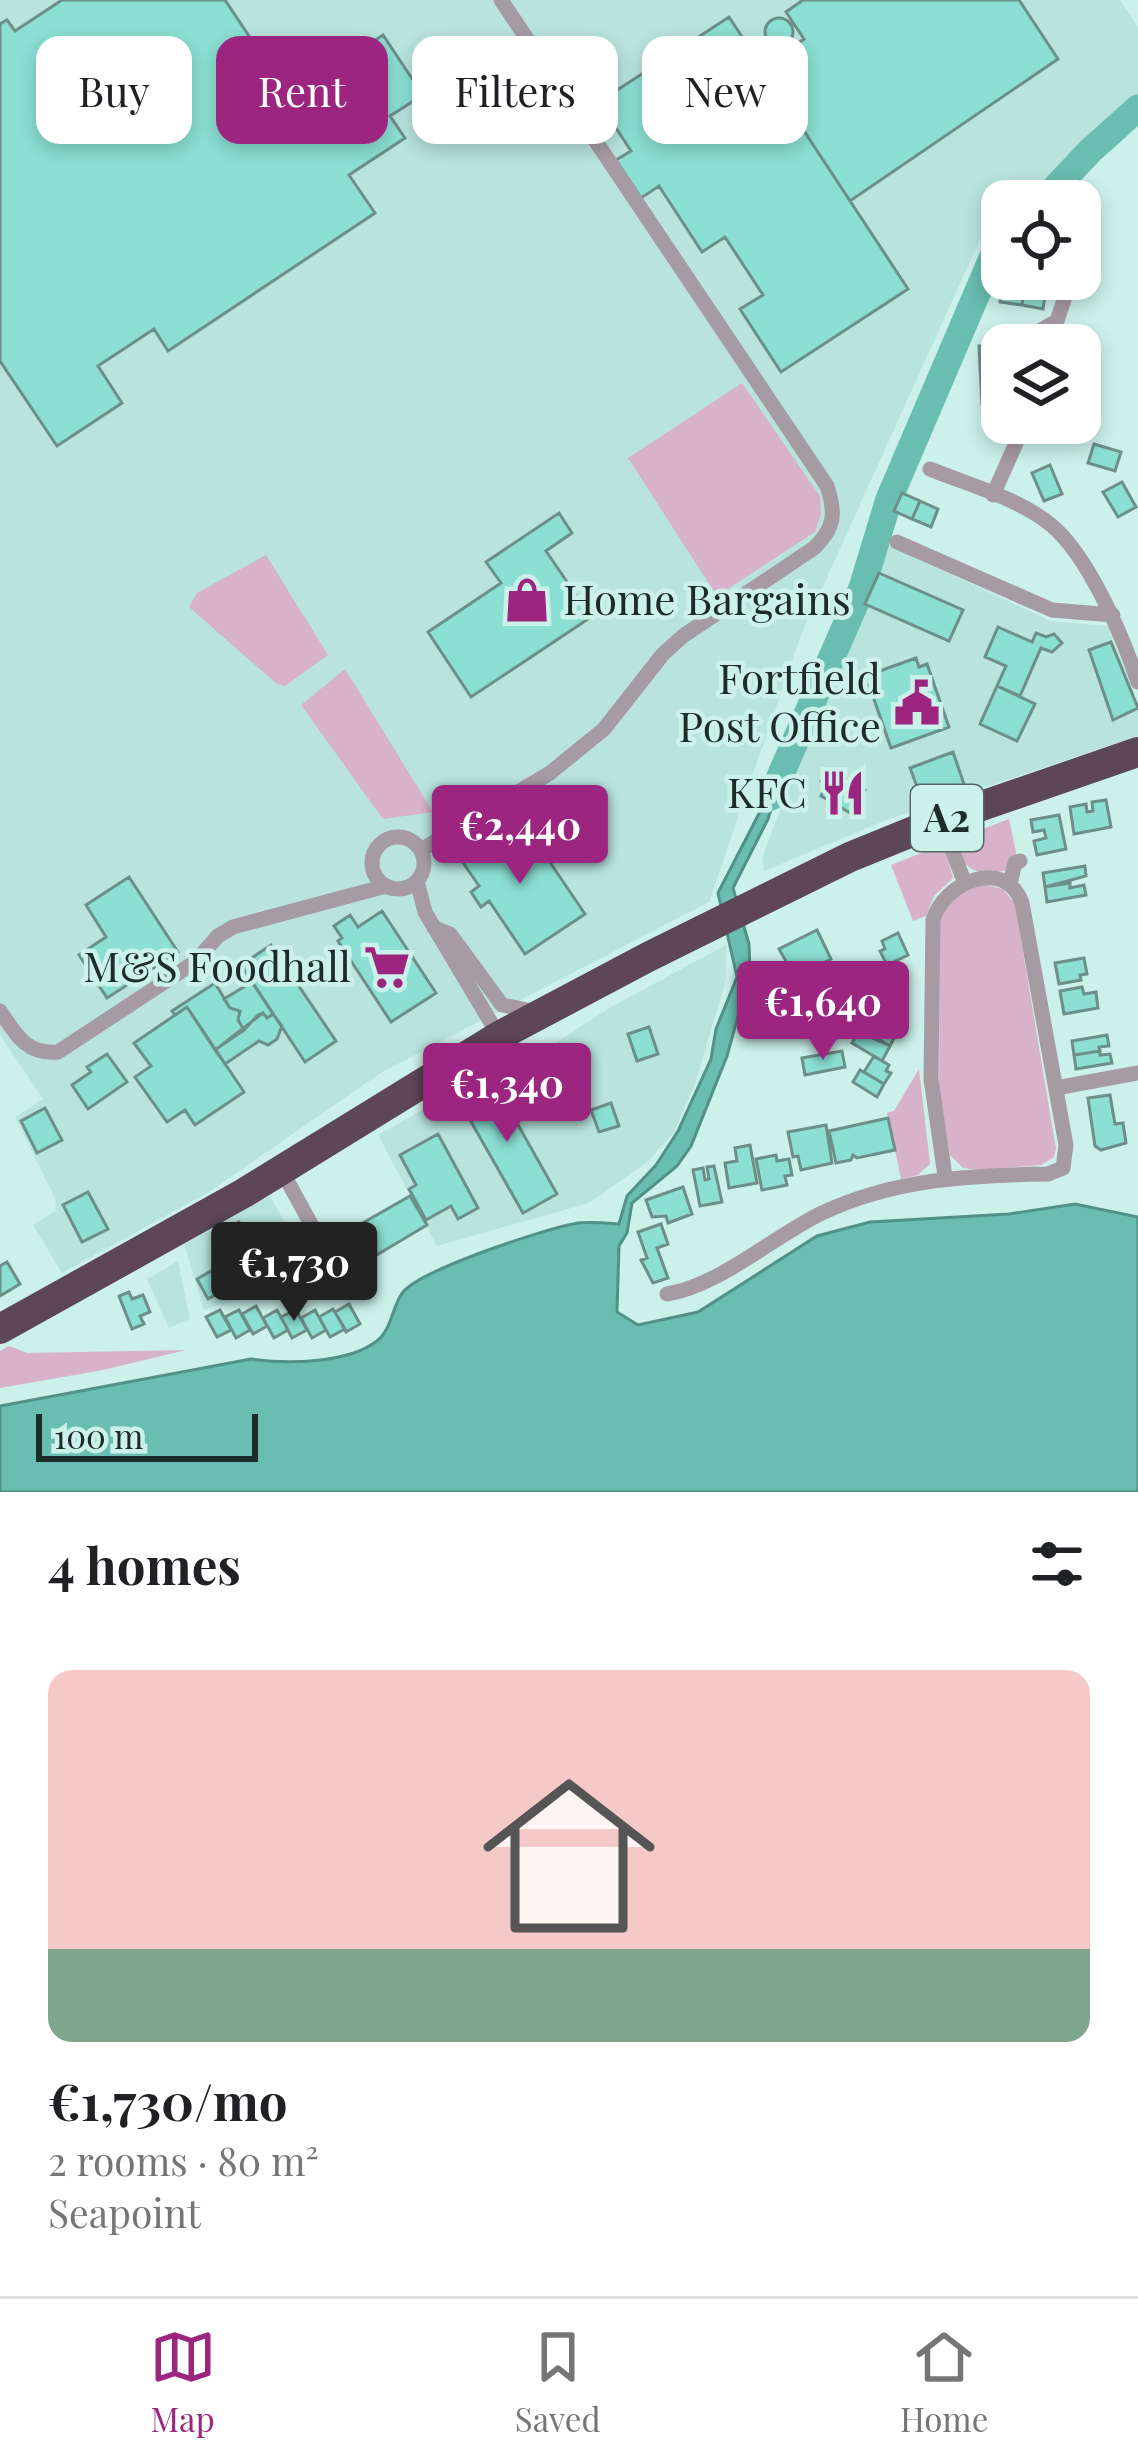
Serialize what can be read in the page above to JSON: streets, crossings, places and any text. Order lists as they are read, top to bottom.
{
  "streets": {
    "highway": ["A2"]
  },
  "places": {
    "shop": ["Home Bargains"],
    "public building": ["Fortfield Post Office"],
    "restaurant": ["KFC"],
    "supermarket": ["M&S Foodhall"]
  },
  "scale_bar": "100 m",
  "page": {
    "chip": [
      "Buy",
      "Rent",
      "Filters",
      "New"
    ],
    "price": [
      "€2,440",
      "€1,640",
      "€1,340",
      "€1,730"
    ],
    "scale": "100 m",
    "heading": "4 homes",
    "list": [
      {
        "name": "€1,730/mo",
        "note": "2 rooms · 80 m² · Seapoint"
      }
    ],
    "tabs": ["Map", "Saved", "Home"]
  }
}
